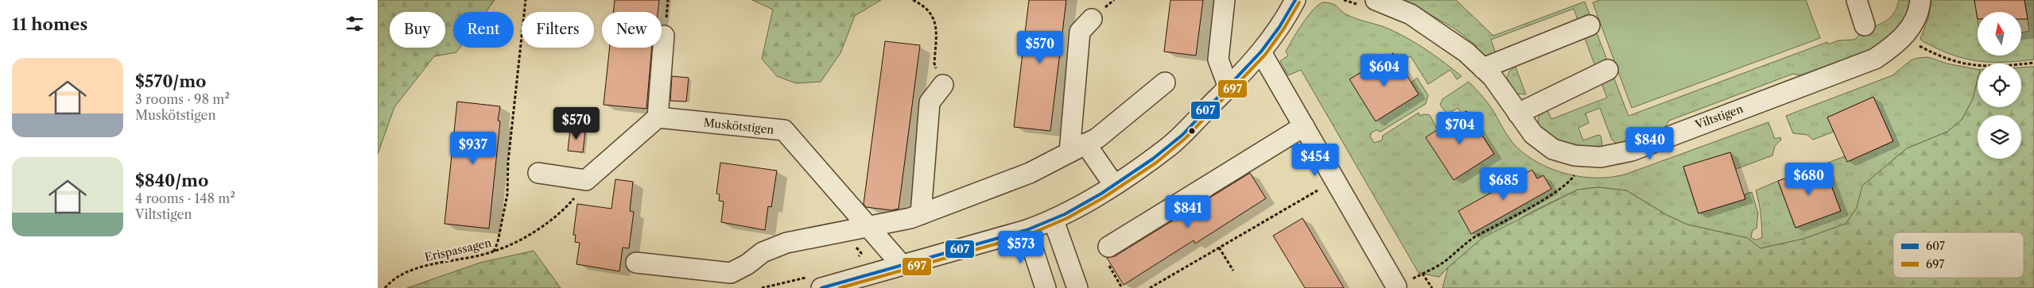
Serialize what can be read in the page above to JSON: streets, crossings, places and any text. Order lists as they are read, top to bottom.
{
  "streets": {
    "street": ["Viltstigen", "Muskötstigen"],
    "path": ["Erispassagen"]
  },
  "lines": ["transit line 607", "transit line 697"],
  "legend": ["607", "697"],
  "north": "top",
  "page": {
    "heading": "11 homes",
    "chip": [
      "Buy",
      "Rent",
      "Filters",
      "New"
    ],
    "price": [
      "$570",
      "$604",
      "$570",
      "$704",
      "$840",
      "$937",
      "$454",
      "$680",
      "$685",
      "$841",
      "$573"
    ],
    "list": [
      {
        "name": "$570/mo",
        "note": "3 rooms · 98 m² · Muskötstigen"
      },
      {
        "name": "$840/mo",
        "note": "4 rooms · 148 m² · Viltstigen"
      }
    ]
  }
}
